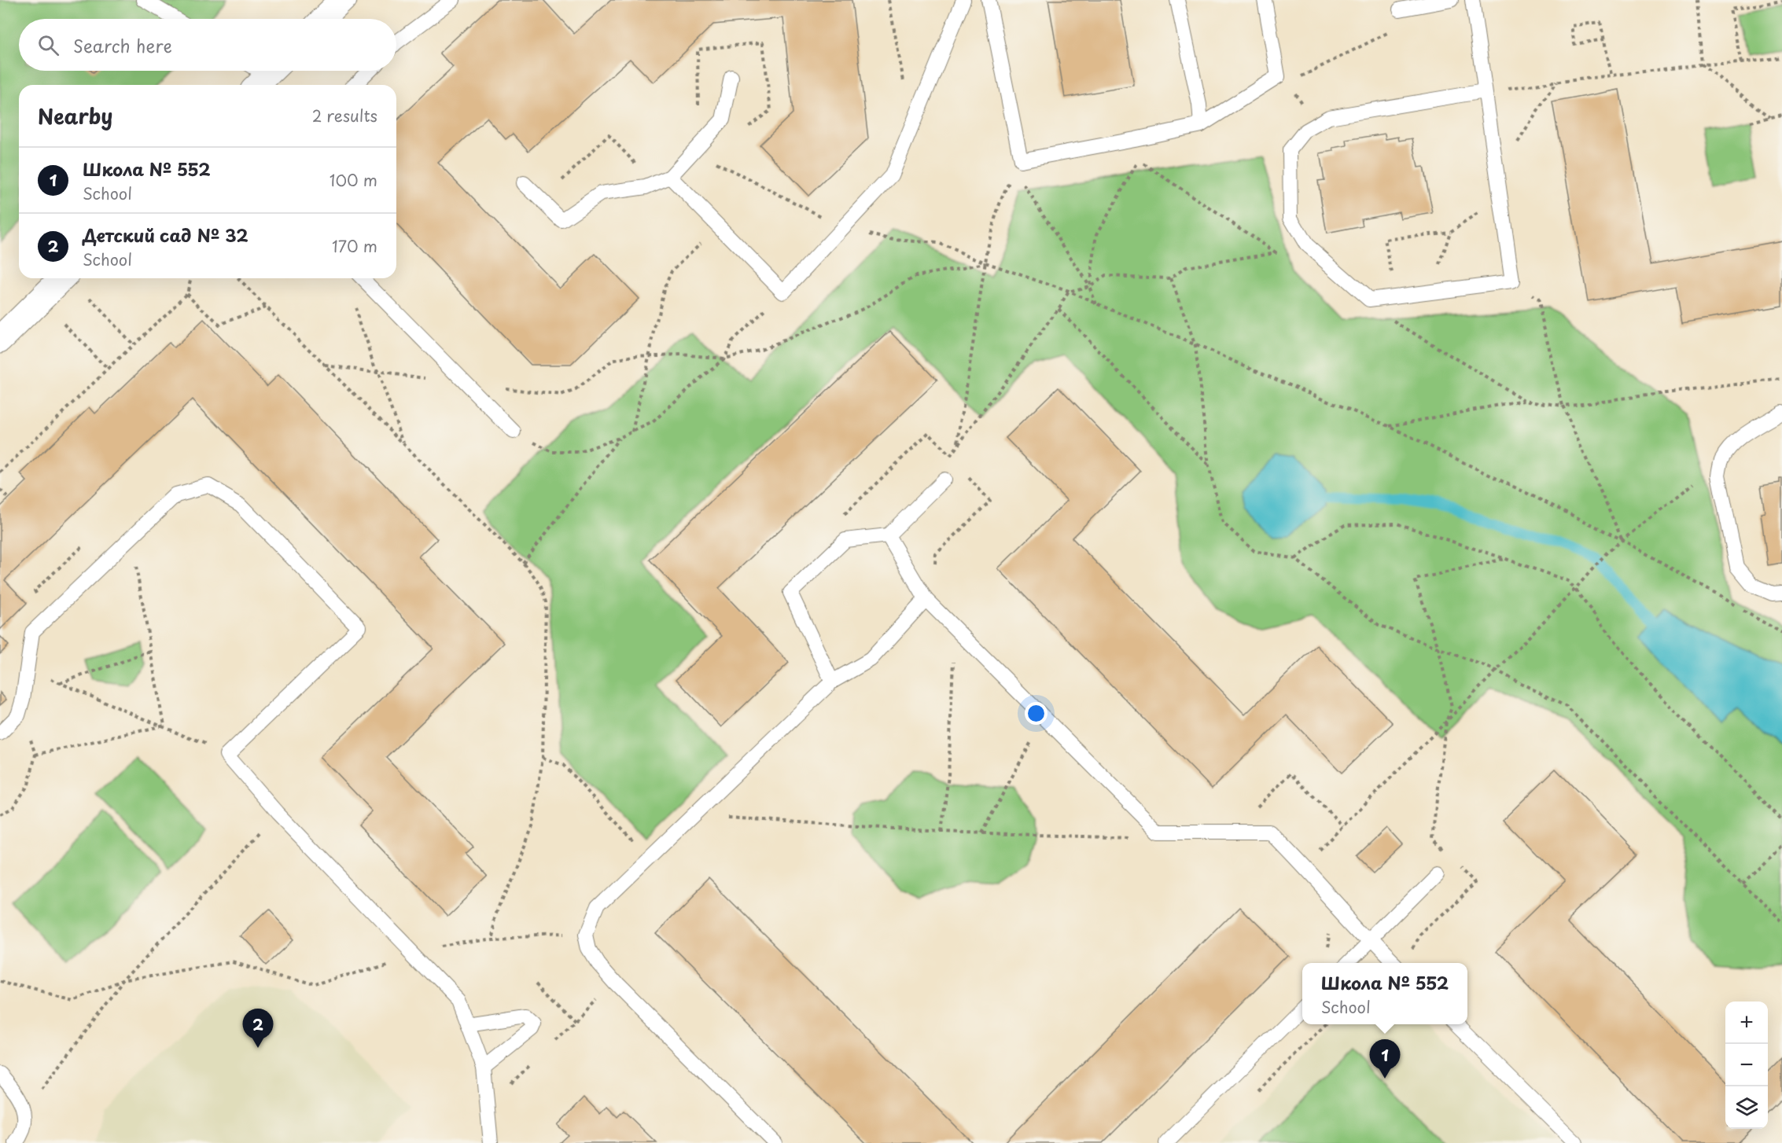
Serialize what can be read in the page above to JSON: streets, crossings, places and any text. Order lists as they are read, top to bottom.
{
  "page": {
    "search": "Search here",
    "heading": ["Nearby", "2 results"],
    "list": [
      {
        "mark": "1",
        "name": "Школа № 552",
        "note": "School",
        "value": "100 m"
      },
      {
        "mark": "2",
        "name": "Детский сад № 32",
        "note": "School",
        "value": "170 m"
      }
    ],
    "popup": ["Школа № 552", "School"],
    "map_buttons": ["+", "−"],
    "pins": ["2", "1"]
  }
}
